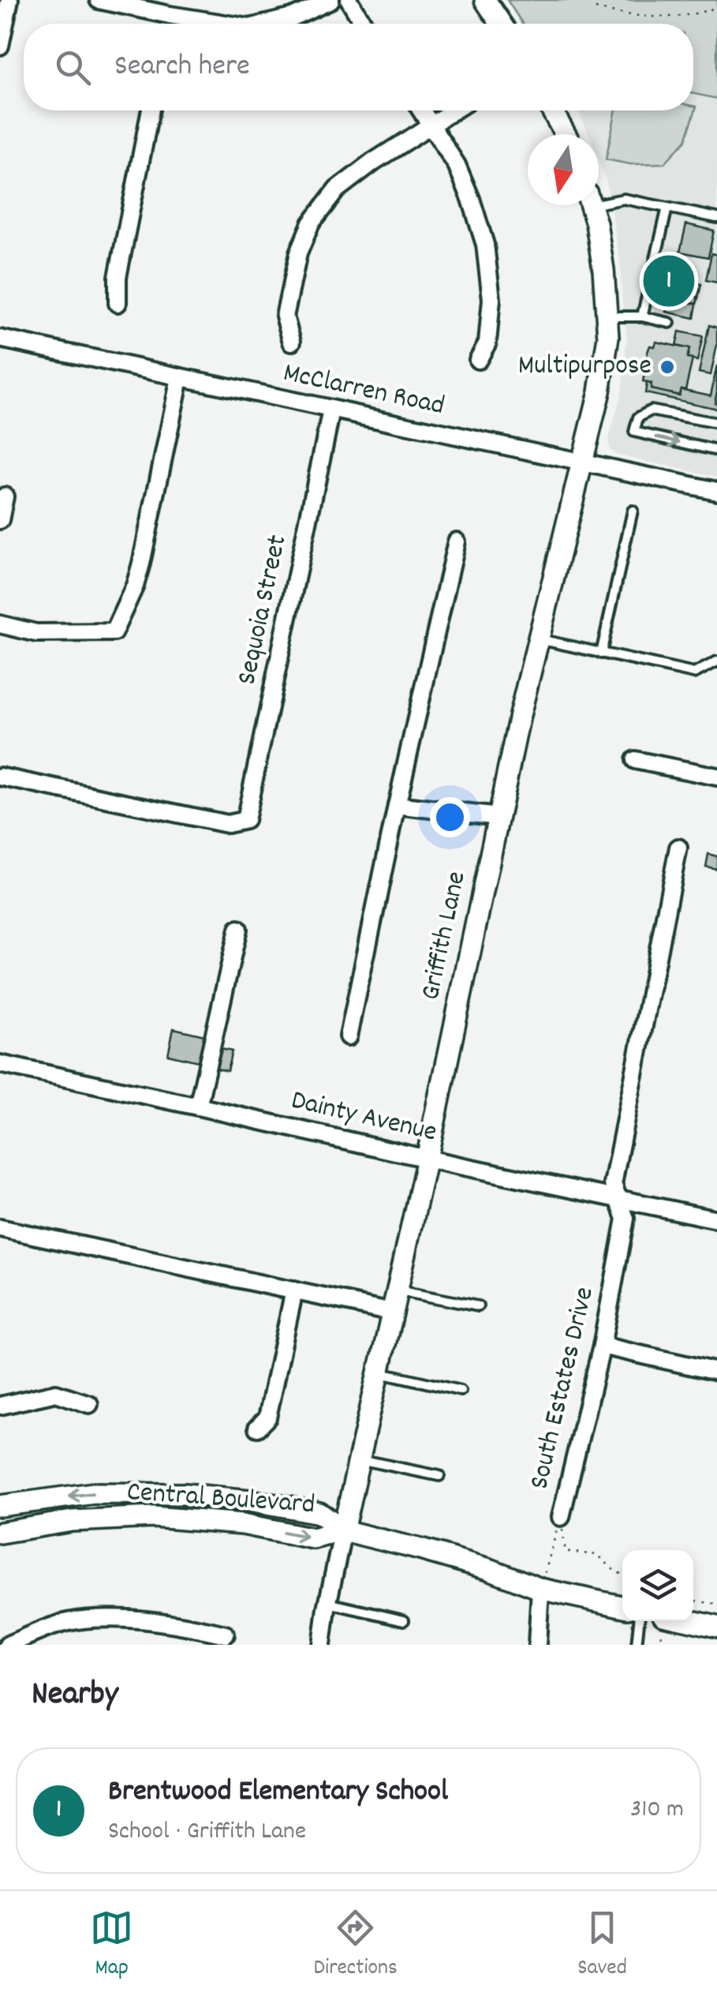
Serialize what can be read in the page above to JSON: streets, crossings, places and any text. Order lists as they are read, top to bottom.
{
  "streets": {
    "street": [
      "McClarren Road",
      "Sequoia Street",
      "Griffith Lane",
      "Dainty Avenue",
      "South Estates Drive",
      "Central Boulevard"
    ]
  },
  "crossings": [
    ["McClarren Road", "Sequoia Street"],
    ["McClarren Road", "Griffith Lane"],
    ["Griffith Lane", "Dainty Avenue"],
    ["Griffith Lane", "Central Boulevard"],
    ["Dainty Avenue", "South Estates Drive"],
    ["South Estates Drive", "Central Boulevard"]
  ],
  "places": ["Multipurpose"],
  "north": "bottom",
  "page": {
    "search": "Search here",
    "pins": "1",
    "heading": "Nearby",
    "list": [
      {
        "mark": "1",
        "name": "Brentwood Elementary School",
        "note": "School · Griffith Lane",
        "value": "310 m"
      }
    ],
    "nav": ["Map", "Directions", "Saved"]
  }
}
